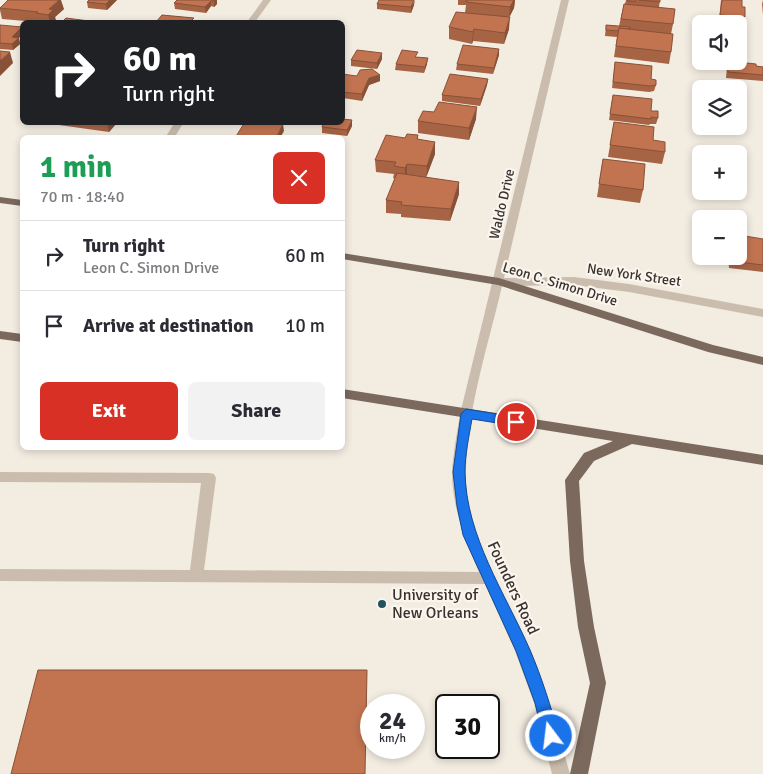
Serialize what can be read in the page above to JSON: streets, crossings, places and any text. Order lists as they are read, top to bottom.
{
  "streets": {
    "main road": ["Leon C. Simon Drive"],
    "street": ["Waldo Drive", "New York Street", "Founders Road"]
  },
  "crossings": [
    ["Waldo Drive", "New York Street"],
    ["Waldo Drive", "Leon C. Simon Drive"],
    ["Waldo Drive", "Founders Road"],
    ["New York Street", "Leon C. Simon Drive"]
  ],
  "places": ["University of New Orleans"],
  "page": {
    "map_buttons": ["+", "−"],
    "turn": ["60 m", "Turn right"],
    "heading": ["1 min", "70 m · 18:40"],
    "list": [
      {
        "name": "Turn right",
        "note": "Leon C. Simon Drive",
        "value": "60 m"
      },
      {
        "name": "Arrive at destination",
        "value": "10 m"
      }
    ],
    "buttons": ["Exit", "Share"],
    "speed": "24 km/h",
    "limit": "30"
  }
}
